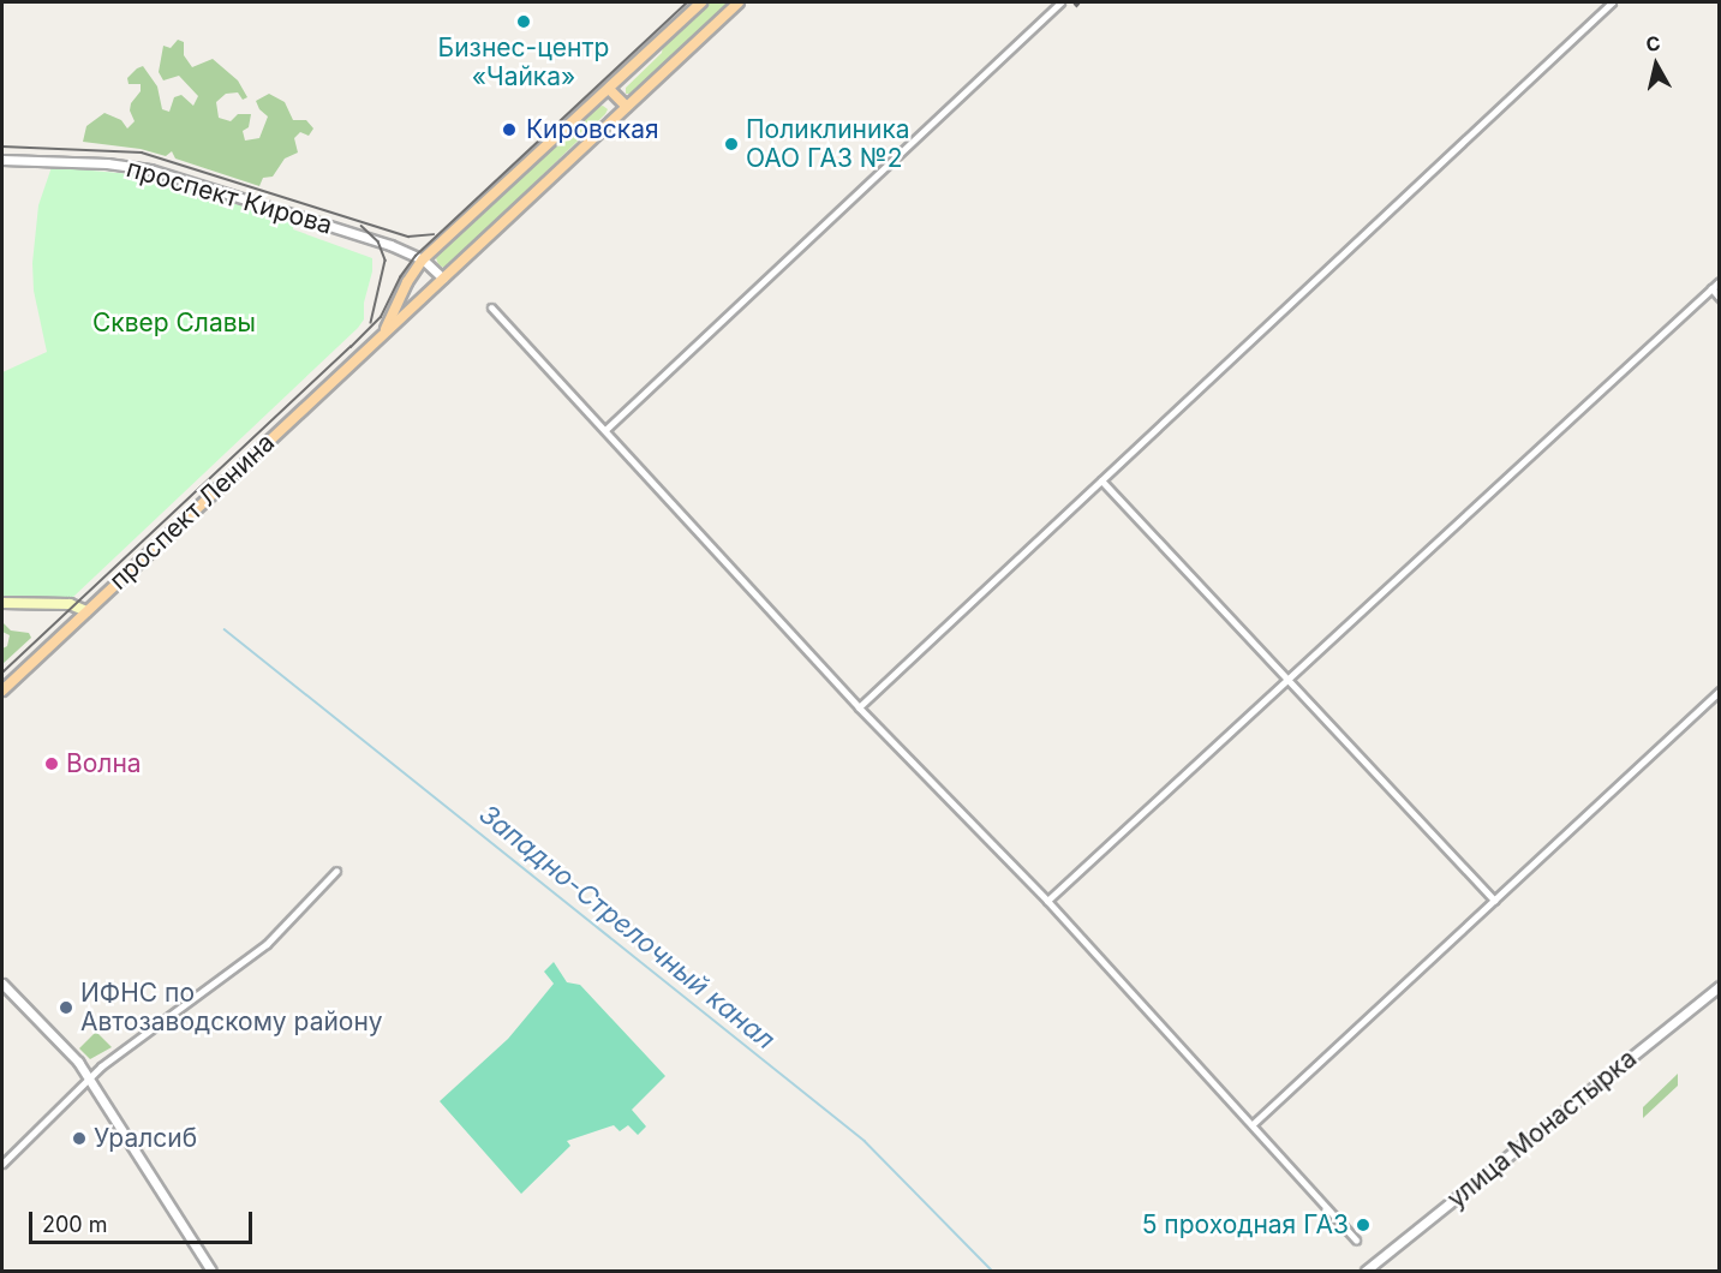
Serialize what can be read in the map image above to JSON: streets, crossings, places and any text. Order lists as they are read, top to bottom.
{
  "streets": {
    "main road": ["проспект Ленина"],
    "street": ["проспект Кирова", "улица Монастырка"]
  },
  "crossings": [
    ["проспект Кирова", "проспект Ленина"]
  ],
  "water": ["Западно-Стрелочный канал"],
  "parks": ["Сквер Славы"],
  "places": [
    "Бизнес-центр «Чайка»",
    "Кировская",
    "Поликлиника ОАО ГАЗ №2",
    "Волна",
    "ИФНС по Автозаводскому району",
    "Уралсиб",
    "5 проходная ГАЗ"
  ],
  "scale_bar": "200 m",
  "north": "top"
}
